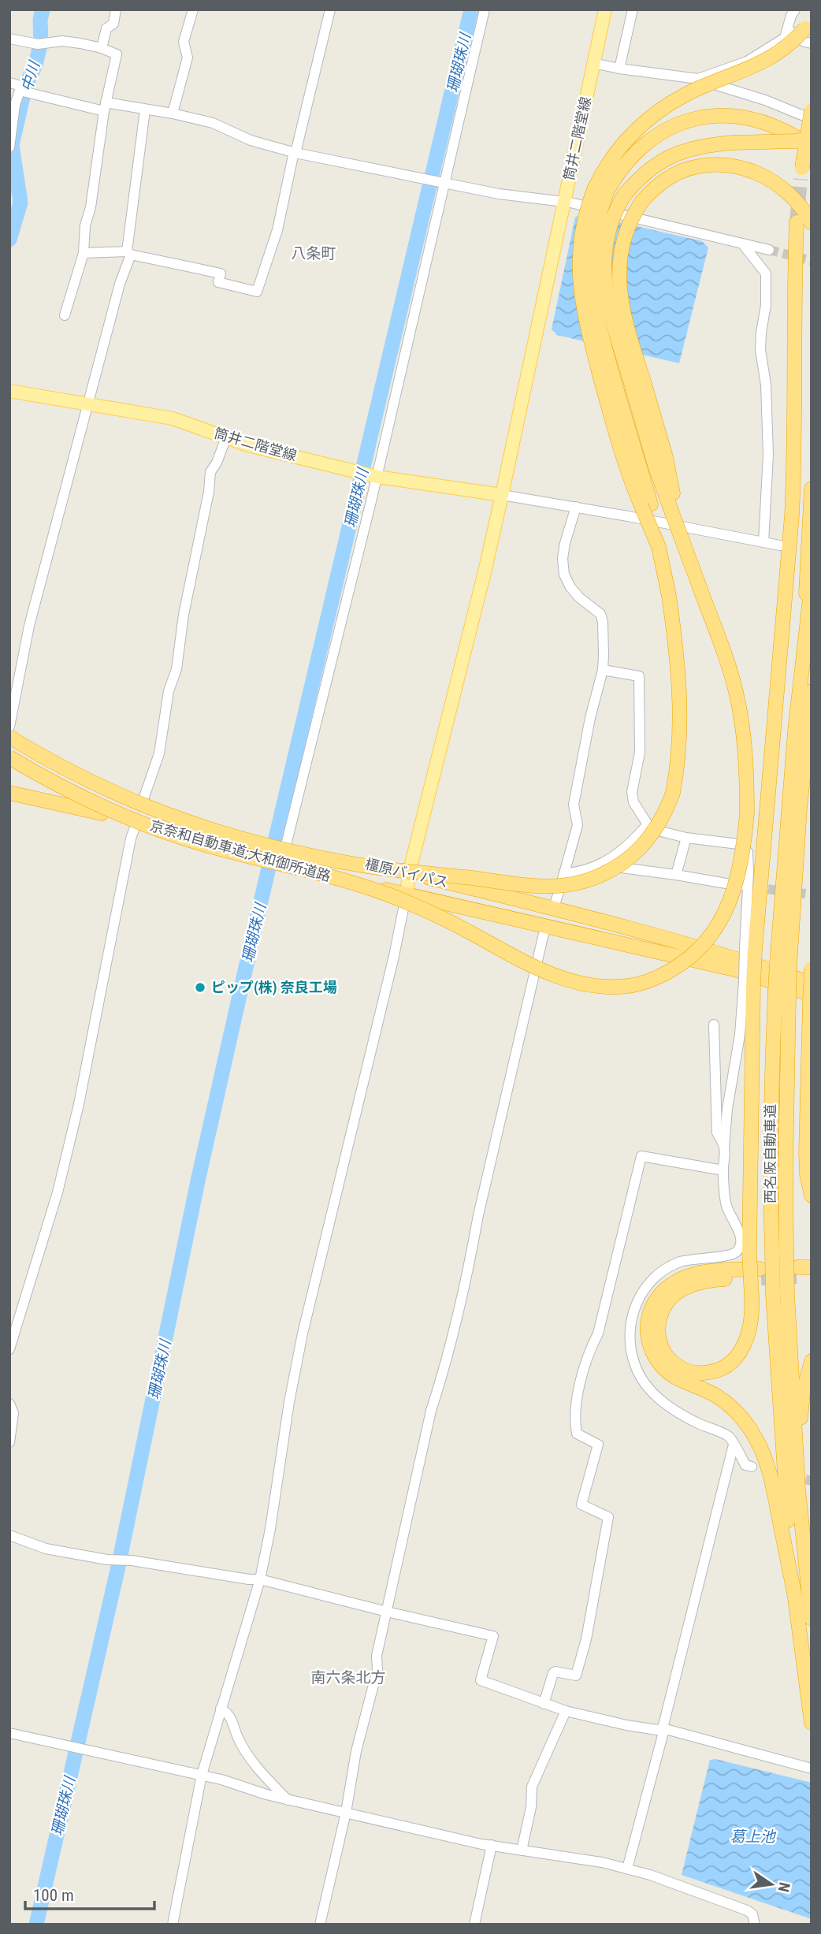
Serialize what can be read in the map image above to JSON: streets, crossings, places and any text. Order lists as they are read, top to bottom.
{
  "streets": {
    "highway": ["京奈和自動車道;大和御所道路", "橿原バイパス", "西名阪自動車道"],
    "main road": ["筒井二階堂線"]
  },
  "crossings": [
    ["筒井二階堂線", "橿原バイパス"]
  ],
  "districts": ["八条町", "南六条北方"],
  "water": ["珊瑚珠川", "中川", "葛上池"],
  "places": ["ピップ(株) 奈良工場"],
  "scale_bar": "100 m",
  "north": "right"
}
